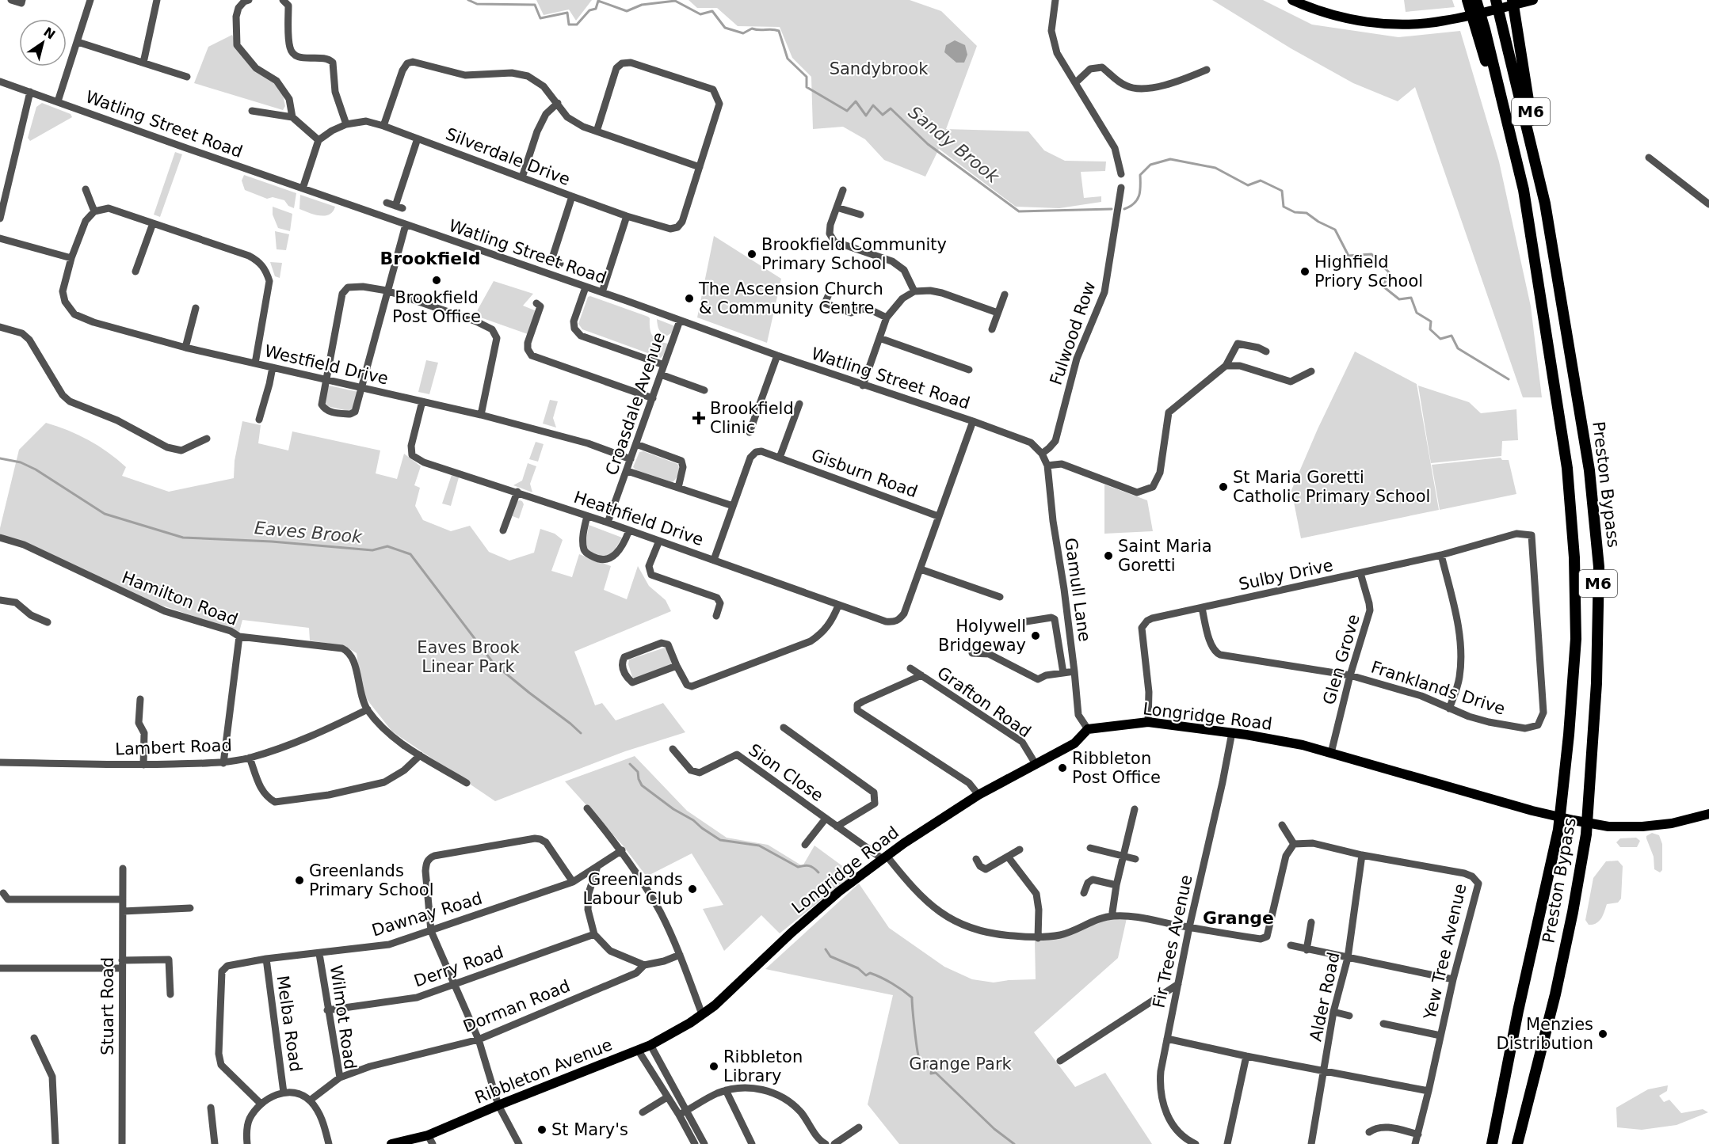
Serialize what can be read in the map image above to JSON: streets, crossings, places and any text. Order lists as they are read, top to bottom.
{
  "streets": {
    "highway": ["M6", "Preston Bypass"],
    "main road": ["Longridge Road", "Ribbleton Avenue"],
    "street": [
      "Watling Street Road",
      "Silverdale Drive",
      "Fulwood Row",
      "Westfield Drive",
      "Croasdale Avenue",
      "Gisburn Road",
      "Heathfield Drive",
      "Sulby Drive",
      "Gamull Lane",
      "Hamilton Road",
      "Glen Grove",
      "Franklands Drive",
      "Grafton Road",
      "Lambert Road",
      "Sion Close",
      "Dawnay Road",
      "Fir Trees Avenue",
      "Yew Tree Avenue",
      "Derry Road",
      "Alder Road",
      "Stuart Road",
      "Dorman Road",
      "Wilmot Road",
      "Melba Road"
    ]
  },
  "crossings": [
    ["M6", "Preston Bypass"],
    ["Watling Street Road", "Fulwood Row"],
    ["Watling Street Road", "Croasdale Avenue"],
    ["Watling Street Road", "Gamull Lane"],
    ["Fulwood Row", "Gamull Lane"],
    ["Westfield Drive", "Croasdale Avenue"],
    ["Westfield Drive", "Heathfield Drive"],
    ["Croasdale Avenue", "Heathfield Drive"],
    ["Gisburn Road", "Heathfield Drive"],
    ["Sulby Drive", "Glen Grove"],
    ["Sulby Drive", "Franklands Drive"],
    ["Sulby Drive", "Longridge Road"],
    ["Gamull Lane", "Longridge Road"],
    ["Hamilton Road", "Lambert Road"],
    ["Glen Grove", "Franklands Drive"],
    ["Glen Grove", "Longridge Road"],
    ["Grafton Road", "Longridge Road"],
    ["Longridge Road", "Sion Close"],
    ["Longridge Road", "Fir Trees Avenue"],
    ["Longridge Road", "Ribbleton Avenue"],
    ["Dawnay Road", "Wilmot Road"],
    ["Dawnay Road", "Melba Road"],
    ["Yew Tree Avenue", "Alder Road"],
    ["Derry Road", "Wilmot Road"],
    ["Dorman Road", "Wilmot Road"]
  ],
  "districts": ["Brookfield", "Grange"],
  "water": ["Sandy Brook", "Eaves Brook"],
  "parks": ["Sandybrook", "Eaves Brook Linear Park", "Grange Park"],
  "places": {
    "other": [
      "Brookfield Community Primary School",
      "Highfield Priory School",
      "Brookfield Post Office",
      "The Ascension Church & Community Centre",
      "St Maria Goretti Catholic Primary School",
      "Saint Maria Goretti",
      "Holywell Bridgeway",
      "Ribbleton Post Office",
      "Greenlands Primary School",
      "Greenlands Labour Club",
      "Menzies Distribution",
      "Ribbleton Library",
      "St Mary's"
    ],
    "health": ["Brookfield Clinic"]
  },
  "north": "top right"
}
